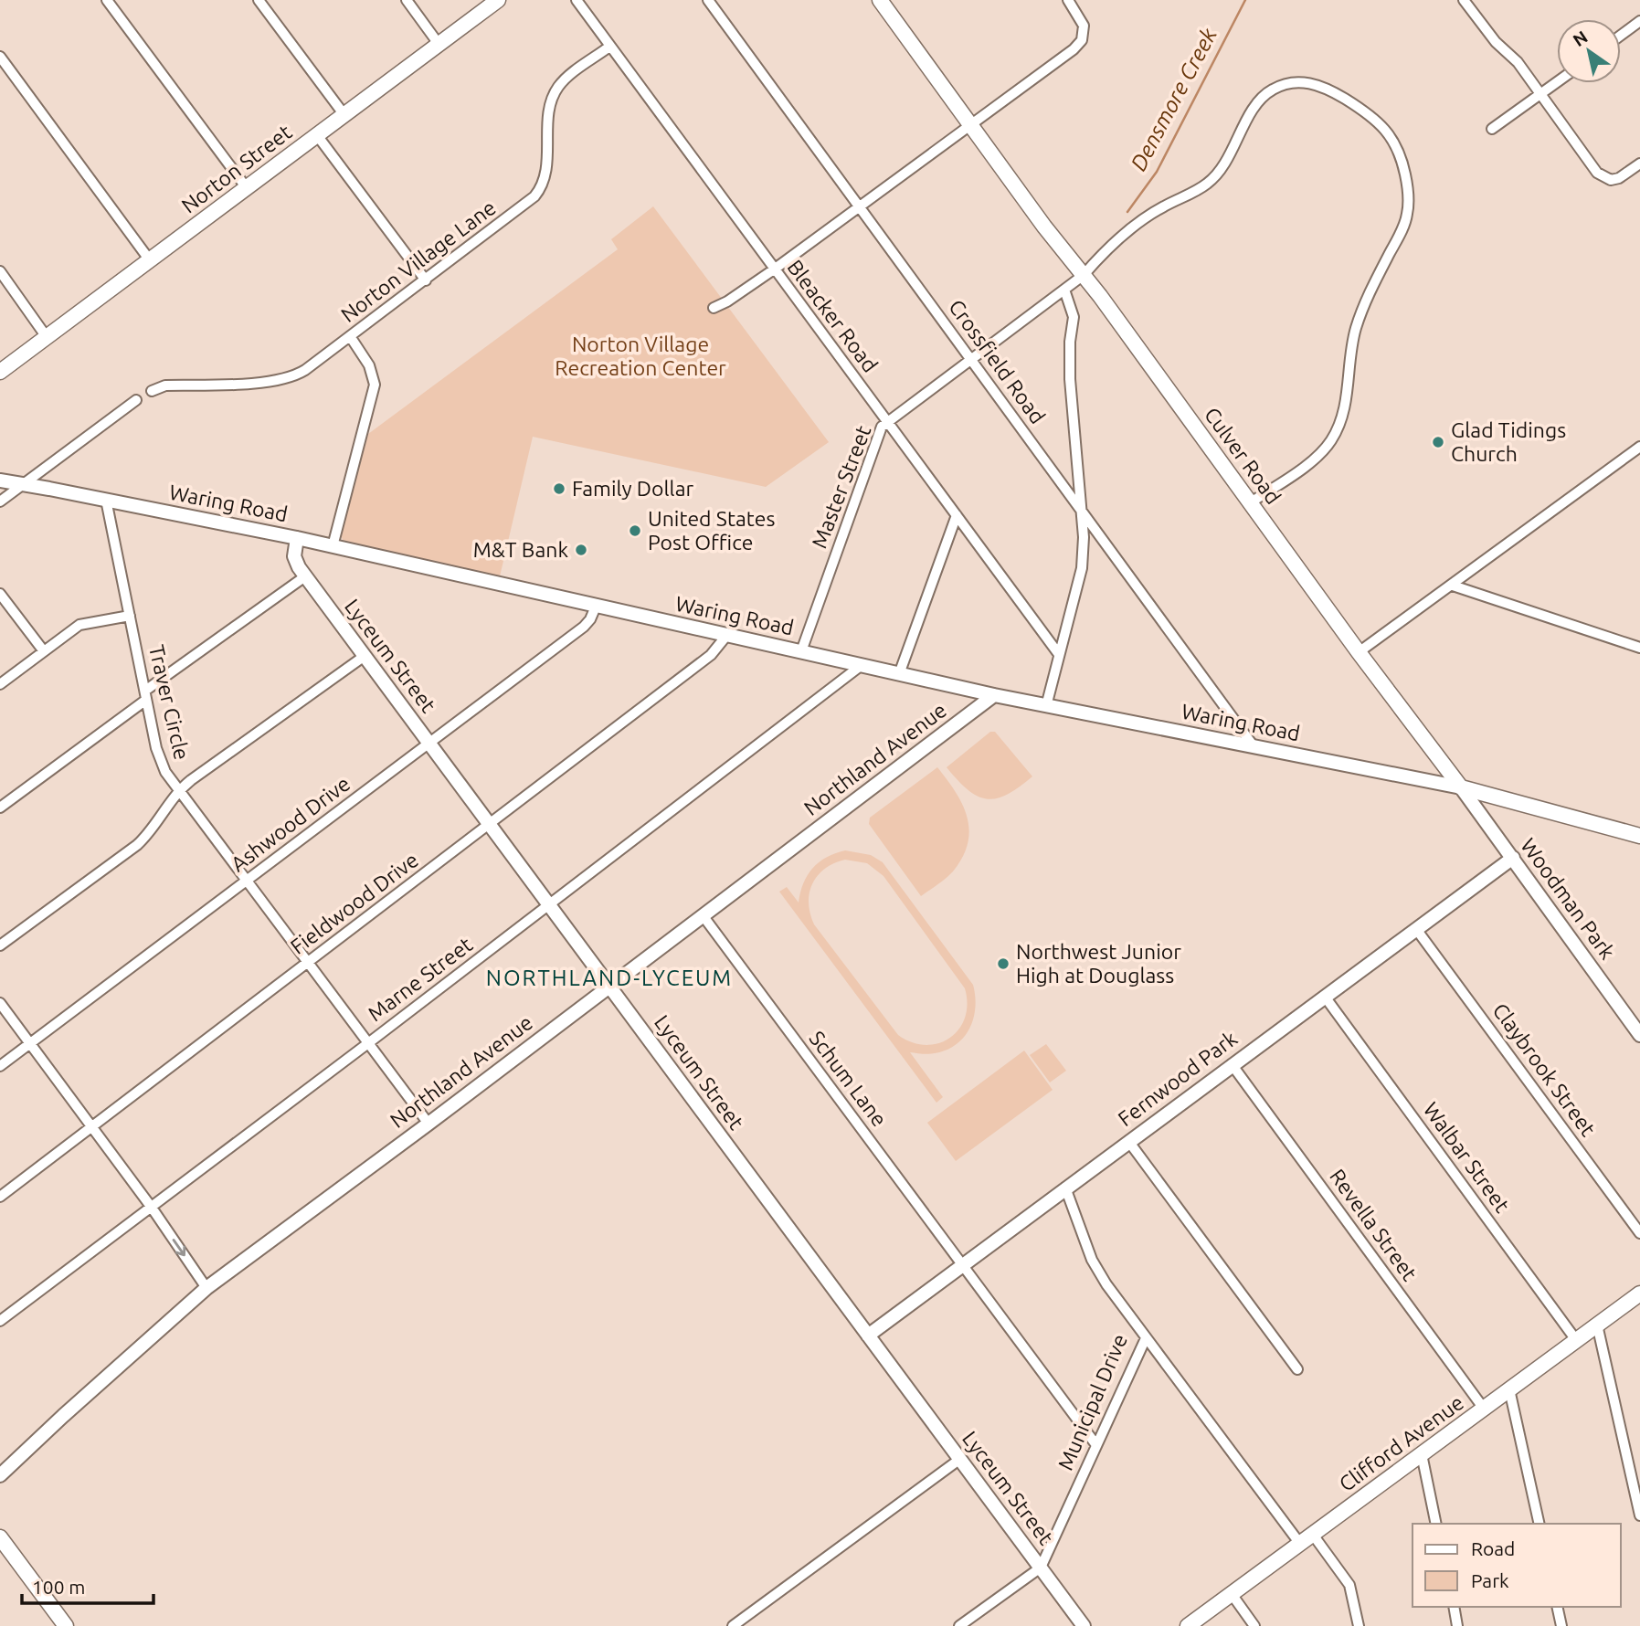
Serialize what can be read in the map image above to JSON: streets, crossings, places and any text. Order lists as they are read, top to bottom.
{
  "streets": {
    "main road": ["Norton Street", "Culver Road", "Clifford Avenue"],
    "street": [
      "Norton Village Lane",
      "Bleacker Road",
      "Crossfield Road",
      "Master Street",
      "Waring Road",
      "Lyceum Street",
      "Traver Circle",
      "Northland Avenue",
      "Ashwood Drive",
      "Woodman Park",
      "Fieldwood Drive",
      "Marne Street",
      "Claybrook Street",
      "Schum Lane",
      "Fernwood Park",
      "Walbar Street",
      "Revella Street",
      "Municipal Drive"
    ]
  },
  "crossings": [
    ["Norton Village Lane", "Bleacker Road"],
    ["Bleacker Road", "Master Street"],
    ["Crossfield Road", "Master Street"],
    ["Crossfield Road", "Waring Road"],
    ["Culver Road", "Master Street"],
    ["Culver Road", "Waring Road"],
    ["Culver Road", "Woodman Park"],
    ["Master Street", "Waring Road"],
    ["Waring Road", "Lyceum Street"],
    ["Waring Road", "Traver Circle"],
    ["Waring Road", "Northland Avenue"],
    ["Waring Road", "Ashwood Drive"],
    ["Waring Road", "Woodman Park"],
    ["Waring Road", "Fieldwood Drive"],
    ["Waring Road", "Marne Street"],
    ["Lyceum Street", "Northland Avenue"],
    ["Lyceum Street", "Ashwood Drive"],
    ["Lyceum Street", "Fieldwood Drive"],
    ["Lyceum Street", "Marne Street"],
    ["Lyceum Street", "Fernwood Park"],
    ["Lyceum Street", "Municipal Drive"],
    ["Northland Avenue", "Schum Lane"],
    ["Woodman Park", "Fernwood Park"],
    ["Claybrook Street", "Fernwood Park"],
    ["Schum Lane", "Fernwood Park"],
    ["Schum Lane", "Municipal Drive"],
    ["Fernwood Park", "Walbar Street"],
    ["Fernwood Park", "Revella Street"],
    ["Fernwood Park", "Municipal Drive"],
    ["Walbar Street", "Clifford Avenue"],
    ["Revella Street", "Clifford Avenue"]
  ],
  "districts": ["NORTHLAND-LYCEUM"],
  "water": ["Densmore Creek"],
  "parks": ["Norton Village Recreation Center"],
  "places": [
    "Glad Tidings Church",
    "Family Dollar",
    "United States Post Office",
    "M&T Bank",
    "Northwest Junior High at Douglass"
  ],
  "legend": ["Road", "Park"],
  "scale_bar": "100 m",
  "north": "top left"
}
